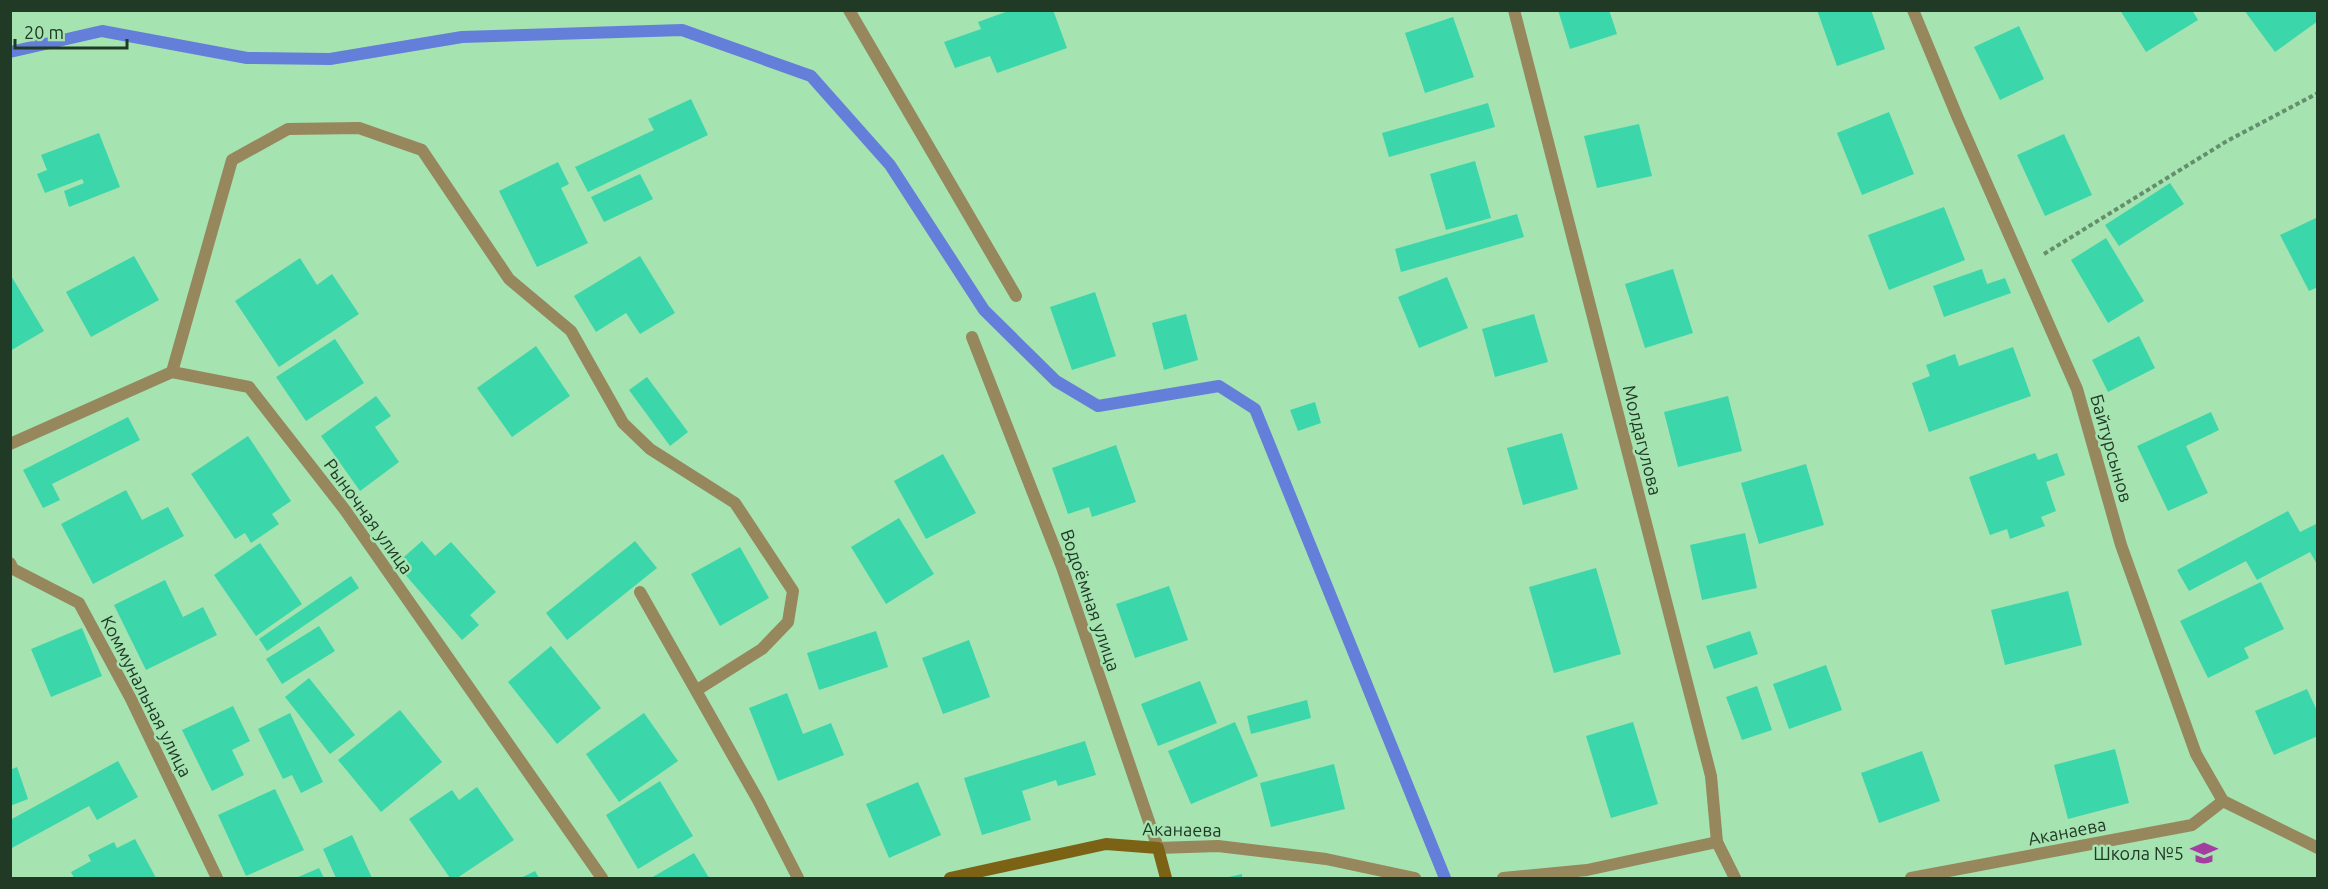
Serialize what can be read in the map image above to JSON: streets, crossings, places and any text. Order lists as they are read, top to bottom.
{
  "streets": {
    "street": [
      "Молдагулова",
      "Байтурсынов",
      "Рыночная улица",
      "Водоёмная улица",
      "Коммунальная улица",
      "Аканаева"
    ]
  },
  "crossings": [
    ["Байтурсынов", "Аканаева"],
    ["Водоёмная улица", "Аканаева"]
  ],
  "places": {
    "school or university": ["Школа №5"]
  },
  "scale_bar": "20 m"
}
